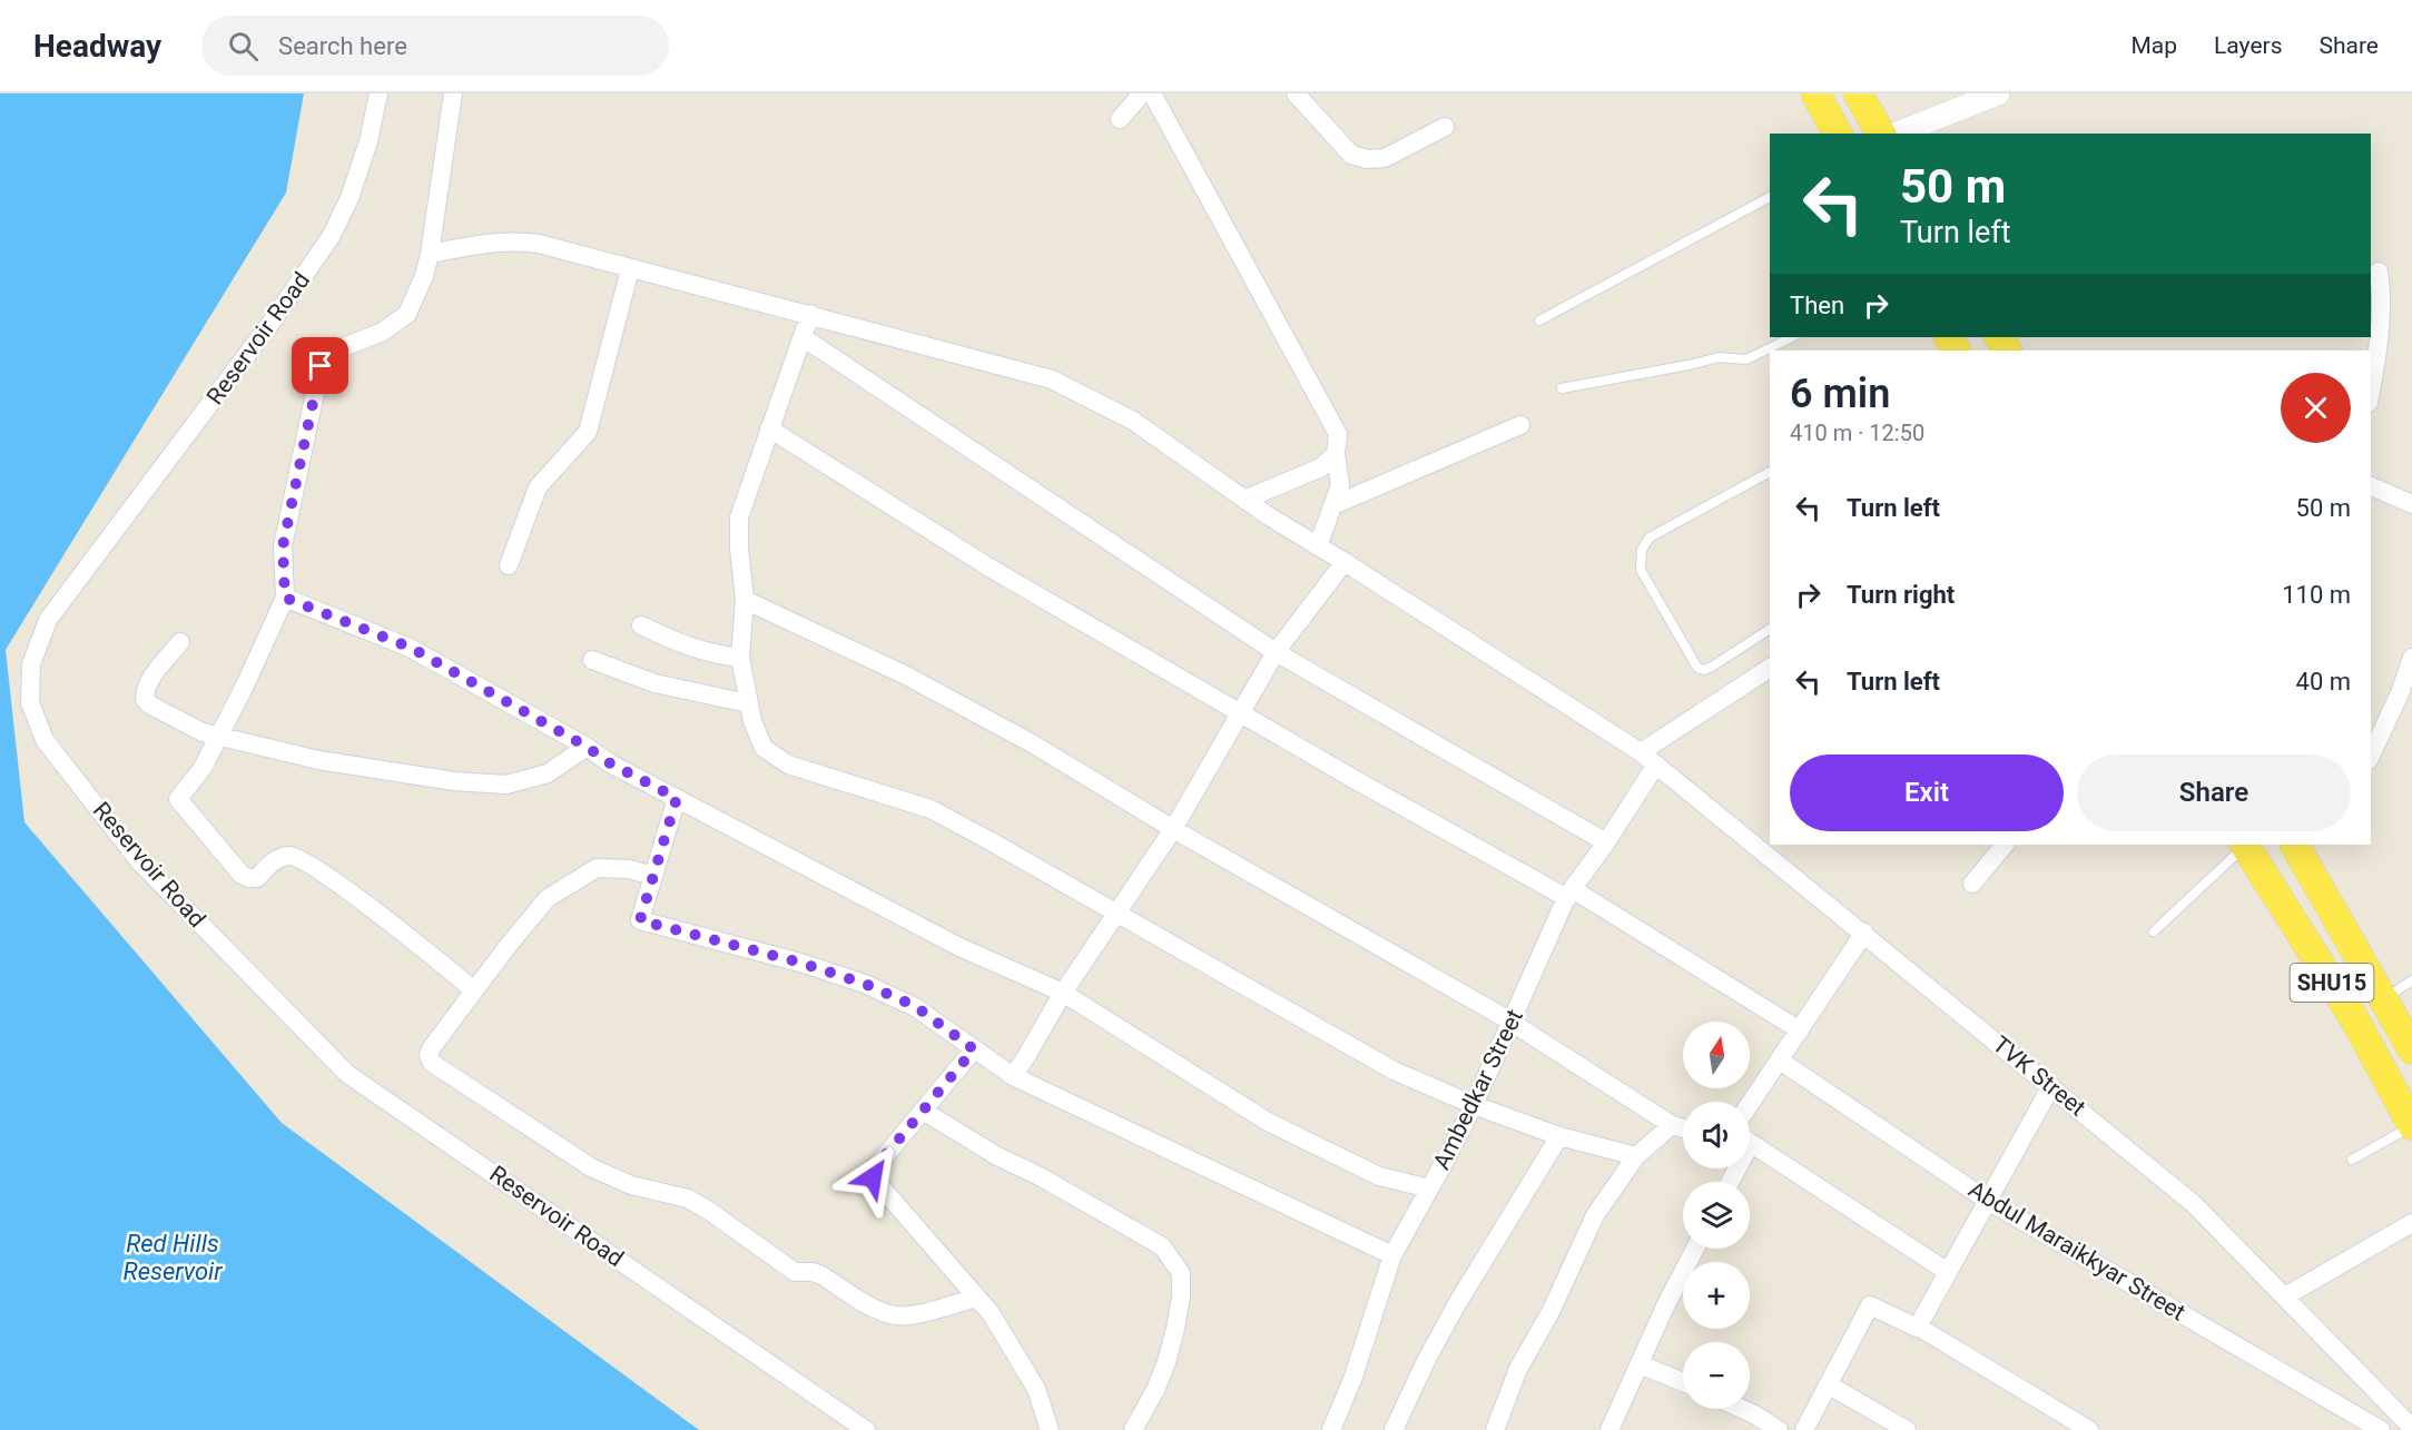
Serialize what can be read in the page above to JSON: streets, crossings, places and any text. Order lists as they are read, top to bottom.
{
  "streets": {
    "main road": ["SHU15"],
    "street": [
      "Reservoir Road",
      "TVK Street",
      "Ambedkar Street",
      "Abdul Maraikkyar Street"
    ]
  },
  "crossings": [
    ["TVK Street", "Ambedkar Street"]
  ],
  "water": ["Red Hills Reservoir"],
  "north": "top",
  "page": {
    "header": "Headway",
    "search": "Search here",
    "nav": ["Map", "Layers", "Share"],
    "turn": ["50 m", "Turn left"],
    "then": "Then",
    "heading": ["6 min", "410 m · 12:50"],
    "list": [
      {
        "name": "Turn left",
        "value": "50 m"
      },
      {
        "name": "Turn right",
        "value": "110 m"
      },
      {
        "name": "Turn left",
        "value": "40 m"
      }
    ],
    "buttons": ["Exit", "Share"],
    "map_buttons": ["+", "−"]
  }
}
